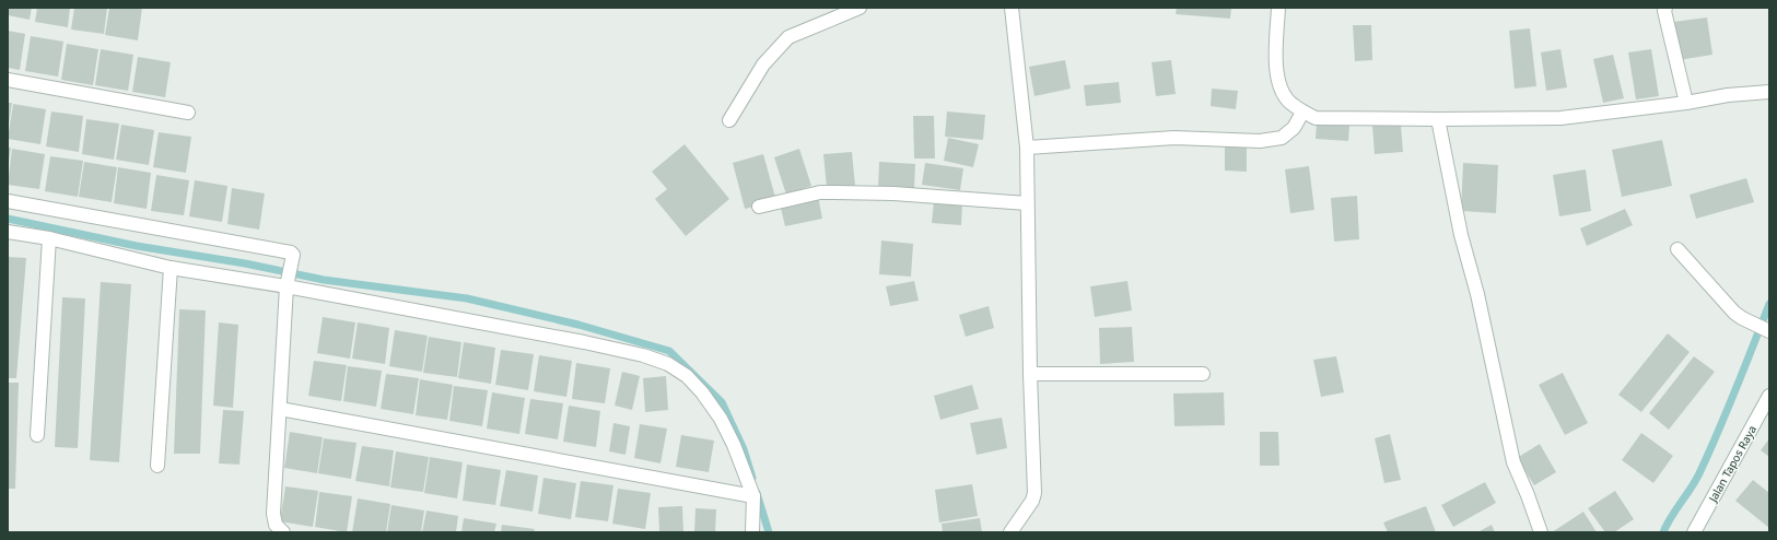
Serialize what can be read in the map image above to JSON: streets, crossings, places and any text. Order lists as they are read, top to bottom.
{
  "streets": {
    "street": ["Jalan Tapos Raya"]
  }
}
